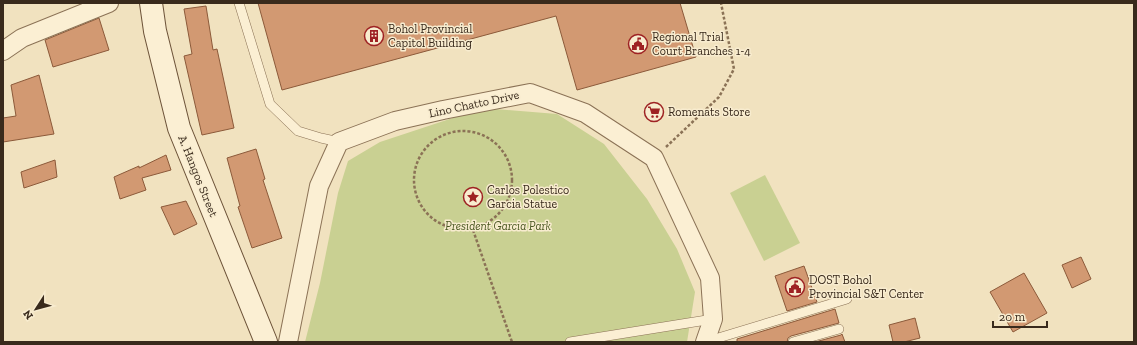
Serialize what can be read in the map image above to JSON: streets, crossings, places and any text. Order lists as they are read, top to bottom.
{
  "streets": {
    "street": ["Lino Chatto Drive", "A. Hangos Street"]
  },
  "parks": ["President Garcia Park"],
  "places": {
    "building": ["Bohol Provincial Capitol Building"],
    "public building": ["Regional Trial Court Branches 1-4", "DOST Bohol Provincial S&T Center"],
    "supermarket": ["Romenats Store"],
    "place": ["Carlos Polestico Garcia Statue"]
  },
  "scale_bar": "20 m",
  "north": "bottom left"
}
